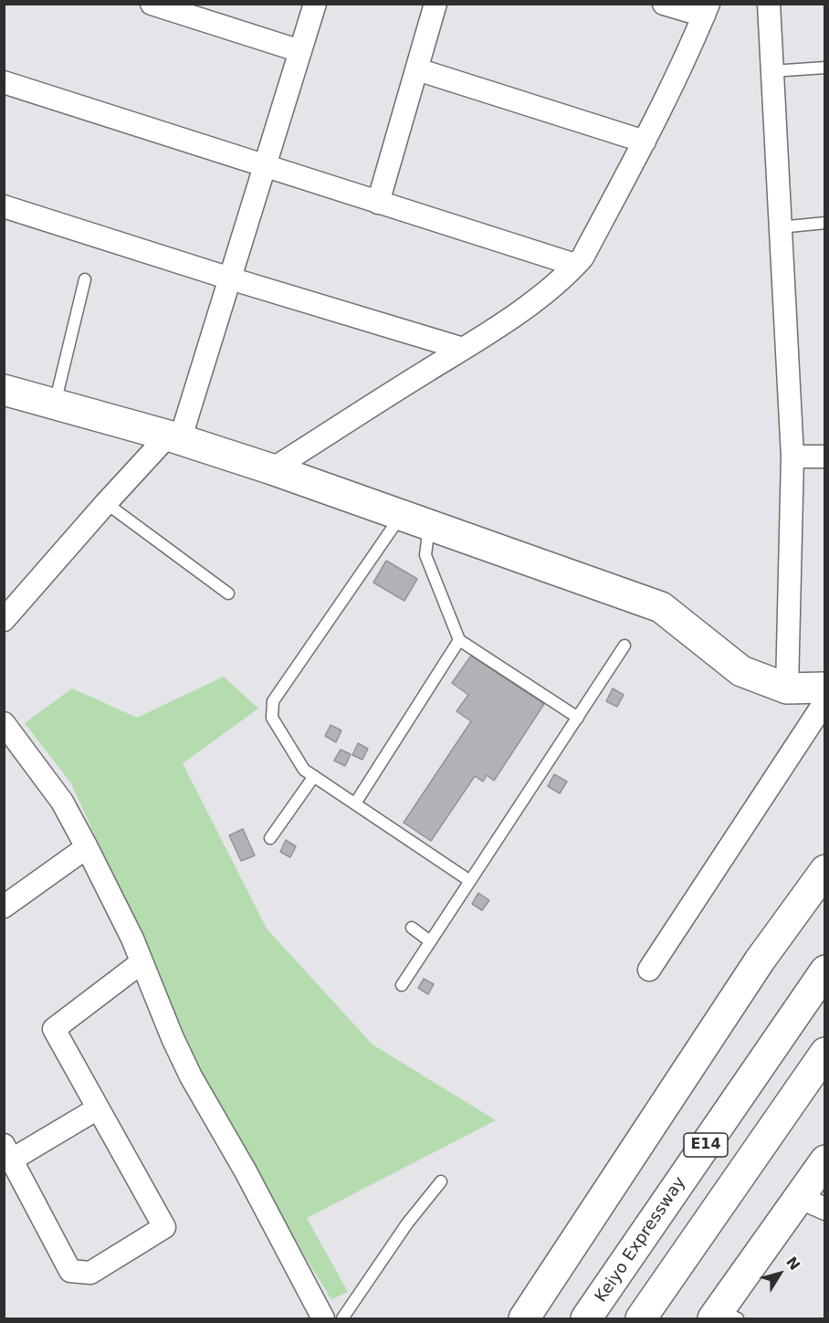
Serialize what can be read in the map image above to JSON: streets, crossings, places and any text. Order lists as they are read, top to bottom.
{
  "streets": {
    "main road": ["E14", "Keiyo Expressway"]
  },
  "north": "top right"
}
